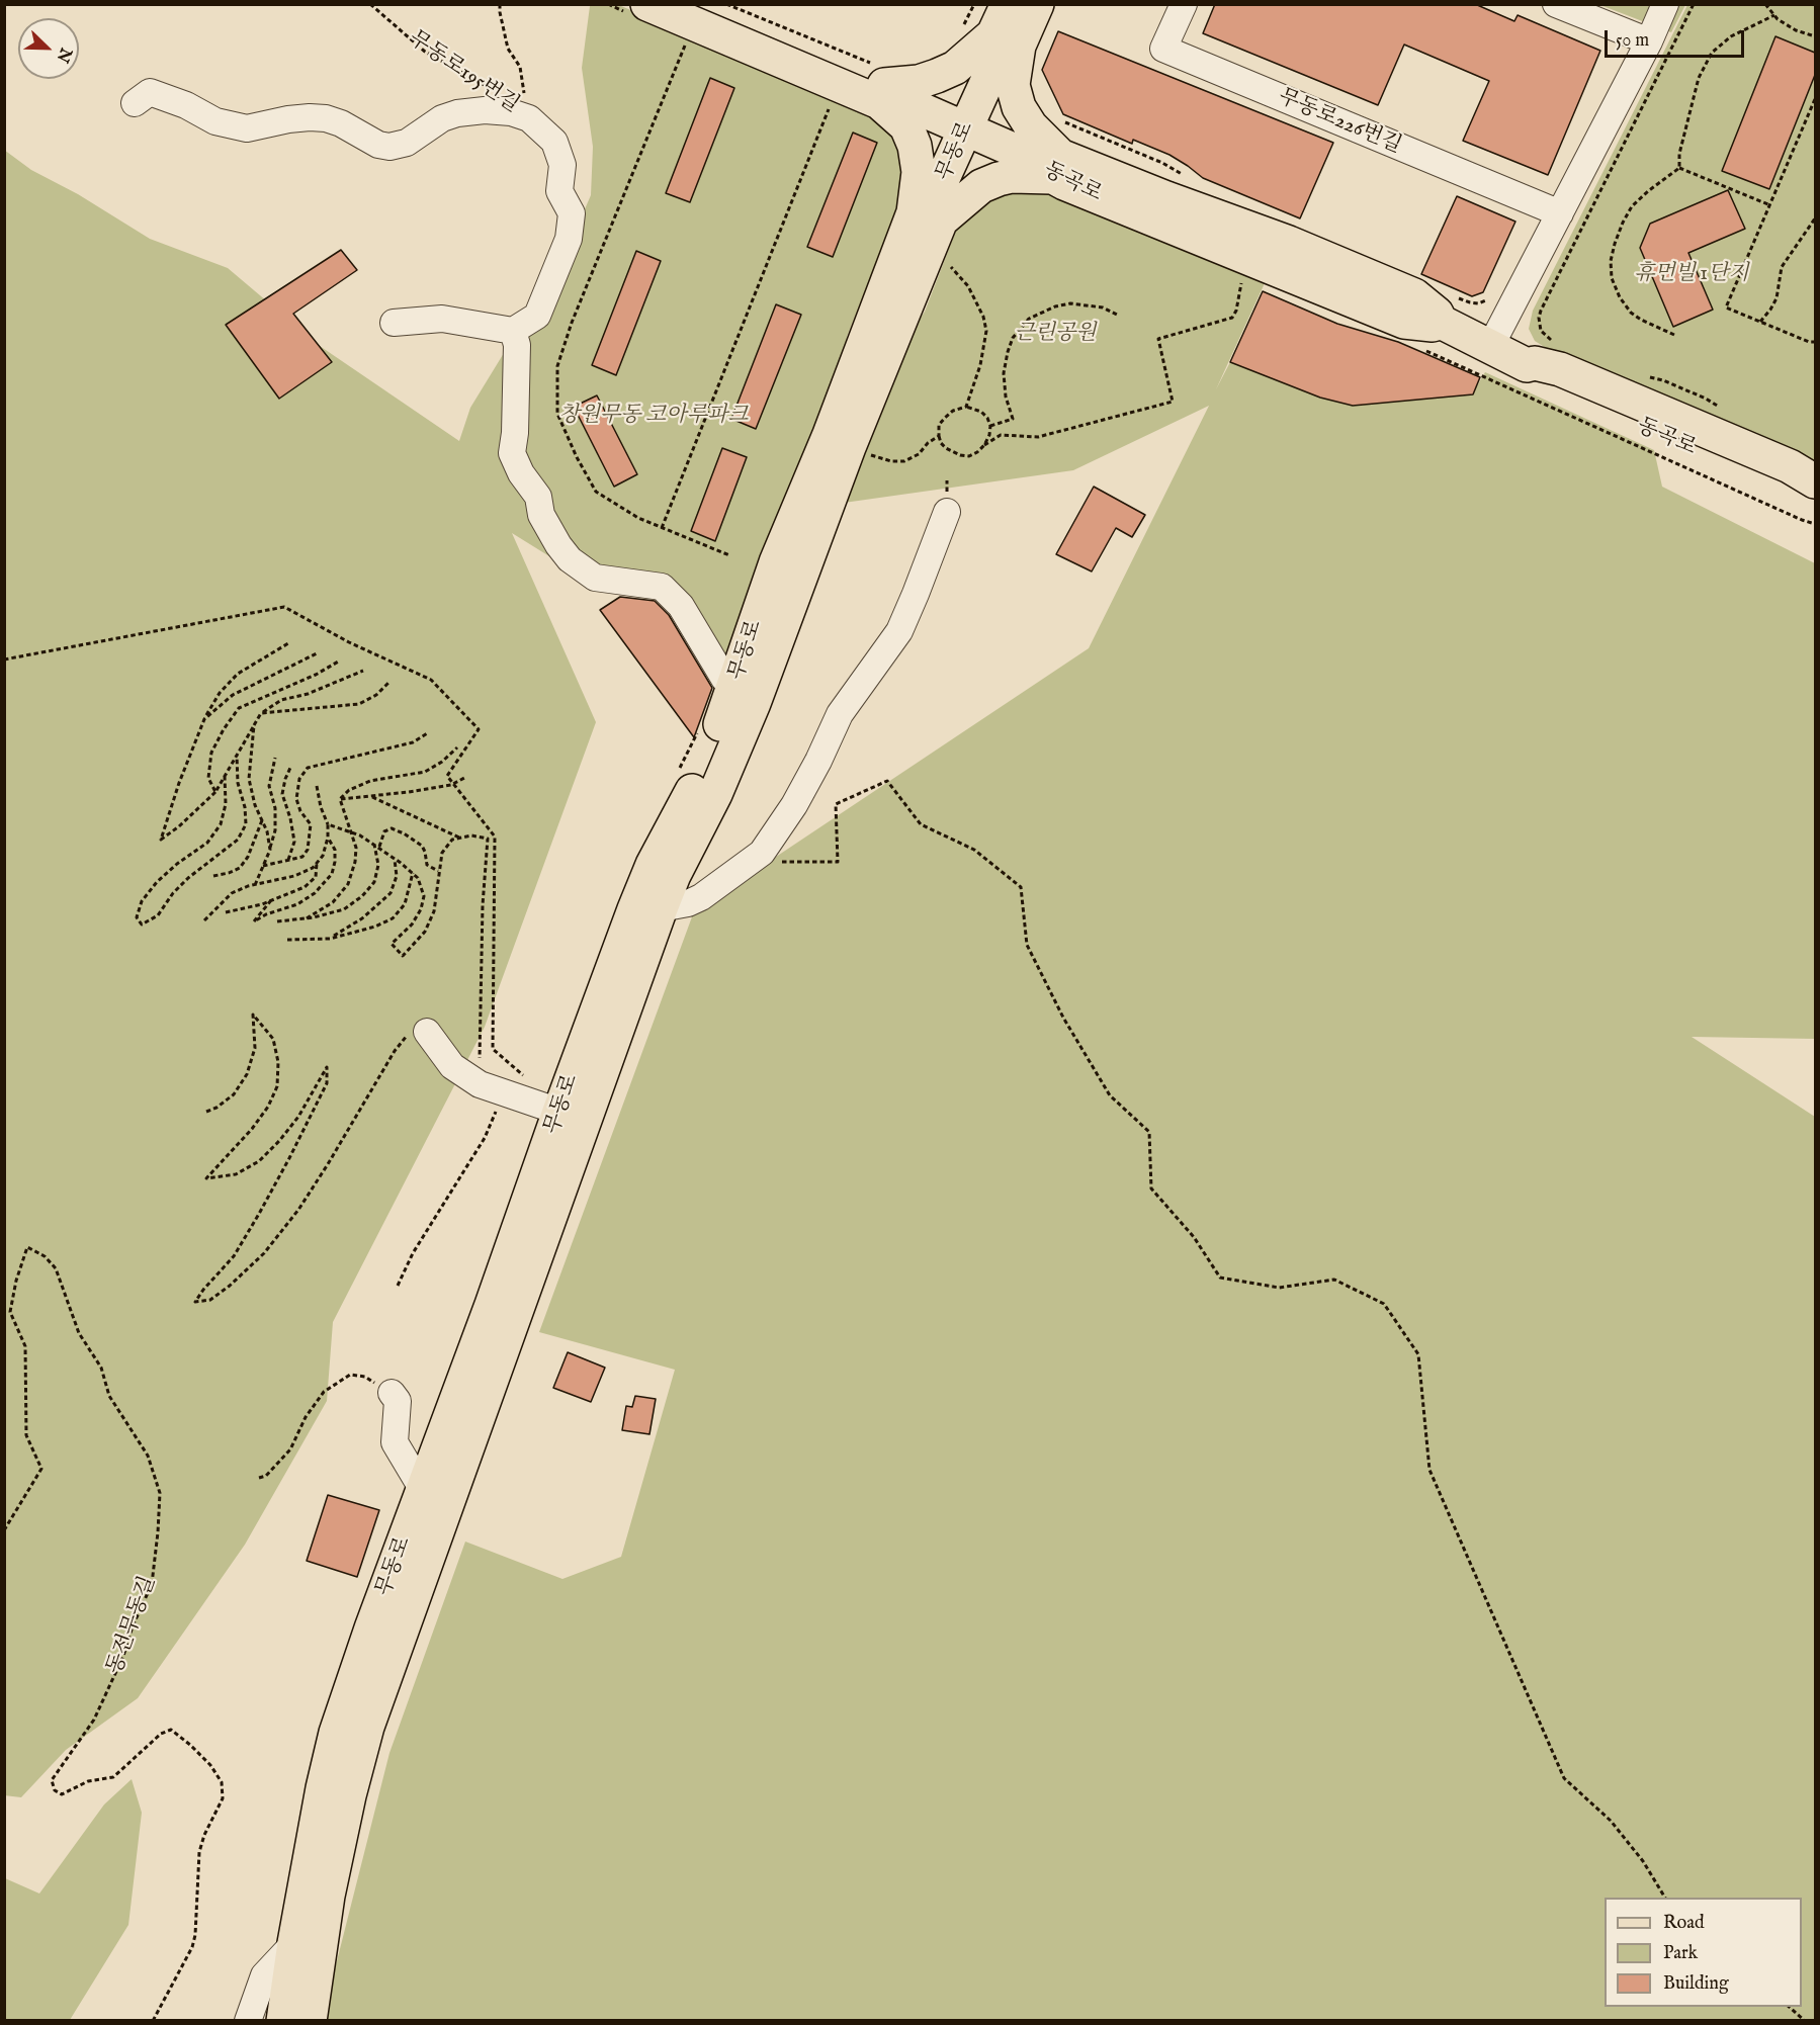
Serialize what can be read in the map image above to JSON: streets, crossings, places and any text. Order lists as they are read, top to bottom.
{
  "streets": {
    "main road": ["무동로", "동곡로"],
    "street": ["무동로195번길", "무동로226번길"],
    "path": ["동전무동길"]
  },
  "crossings": [
    ["무동로", "동곡로"]
  ],
  "parks": ["휴먼빌 1단지", "근린공원", "창원무동 코아루파크"],
  "legend": ["Road", "Park", "Building"],
  "scale_bar": "50 m",
  "north": "bottom right"
}
